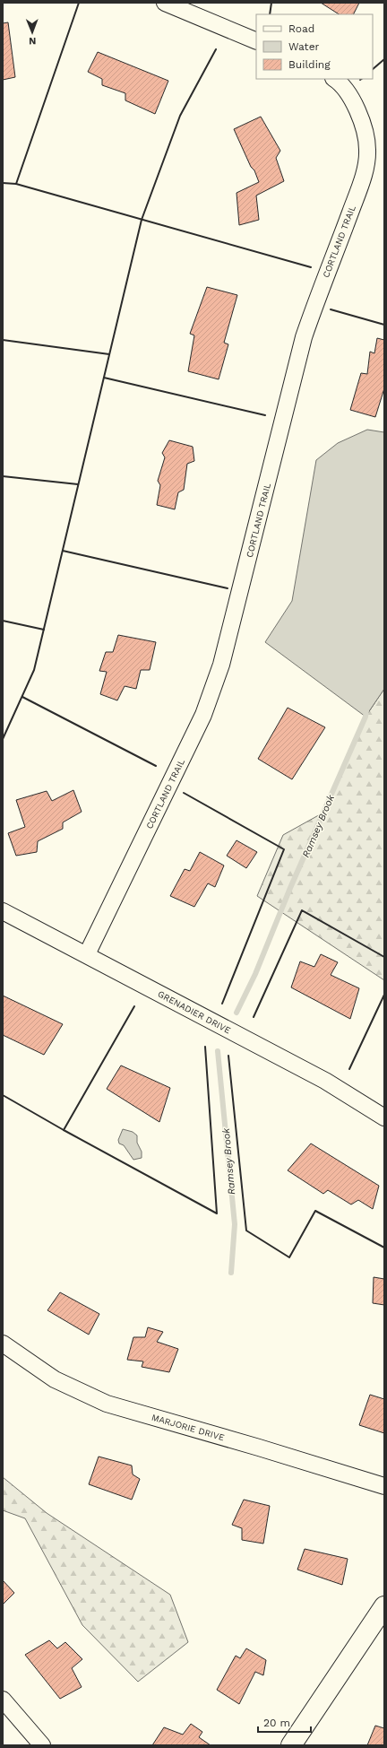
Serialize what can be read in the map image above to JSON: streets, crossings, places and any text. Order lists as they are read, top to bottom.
{
  "streets": {
    "street": ["CORTLAND TRAIL", "GRENADIER DRIVE", "MARJORIE DRIVE"]
  },
  "crossings": [
    ["CORTLAND TRAIL", "GRENADIER DRIVE"]
  ],
  "water": ["Ramsey Brook"],
  "legend": ["Road", "Water", "Building"],
  "scale_bar": "20 m",
  "north": "bottom"
}
